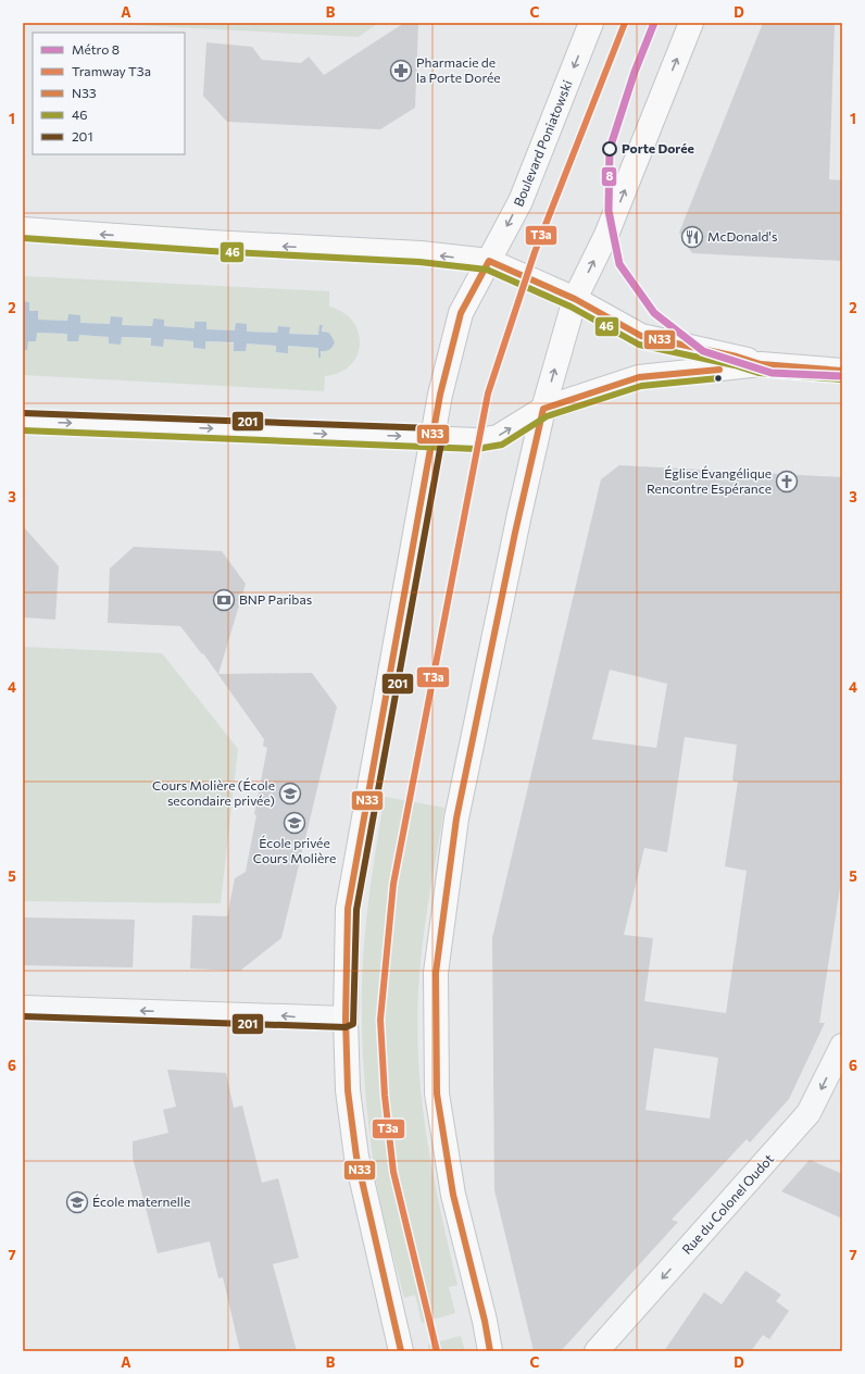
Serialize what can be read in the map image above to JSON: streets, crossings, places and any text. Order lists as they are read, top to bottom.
{
  "streets": {
    "main road": ["Boulevard Poniatowski"],
    "street": ["Rue du Colonel Oudot"]
  },
  "one_way": ["Rue du Colonel Oudot"],
  "places": {
    "pharmacy": ["Pharmacie de la Porte Dorée"],
    "other": ["Porte Dorée"],
    "restaurant": ["McDonald's"],
    "church": ["Église Évangélique Rencontre Espérance"],
    "bank": ["BNP Paribas"],
    "school or university": ["Cours Molière (École secondaire privée)", "École privée Cours Molière", "École maternelle"]
  },
  "lines": [
    "metro line 8",
    "tram line T3a",
    "transit line 46",
    "transit line N33",
    "transit line 201"
  ],
  "legend": [
    "Métro 8",
    "Tramway T3a",
    "N33",
    "46",
    "201"
  ],
  "grid": {
    "columns": [
      "A",
      "B",
      "C",
      "D"
    ],
    "rows": [
      "1",
      "2",
      "3",
      "4",
      "5",
      "6",
      "7"
    ]
  }
}
